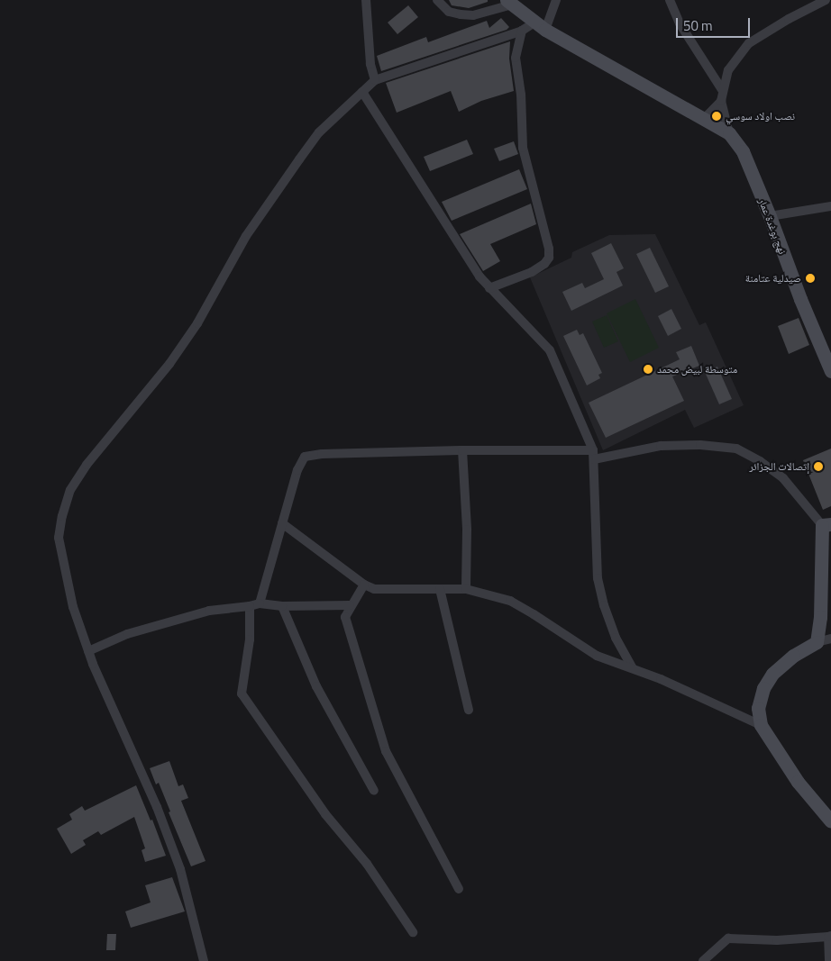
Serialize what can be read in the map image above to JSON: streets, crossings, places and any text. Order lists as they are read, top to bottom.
{
  "streets": {
    "main road": ["نهج بوغدة عمار"]
  },
  "places": [
    "نصب اولاد سوسي",
    "صيدلية عتامنة",
    "متوسطة لبيض محمد",
    "إتصالات الجزائر"
  ],
  "scale_bar": "50 m"
}
